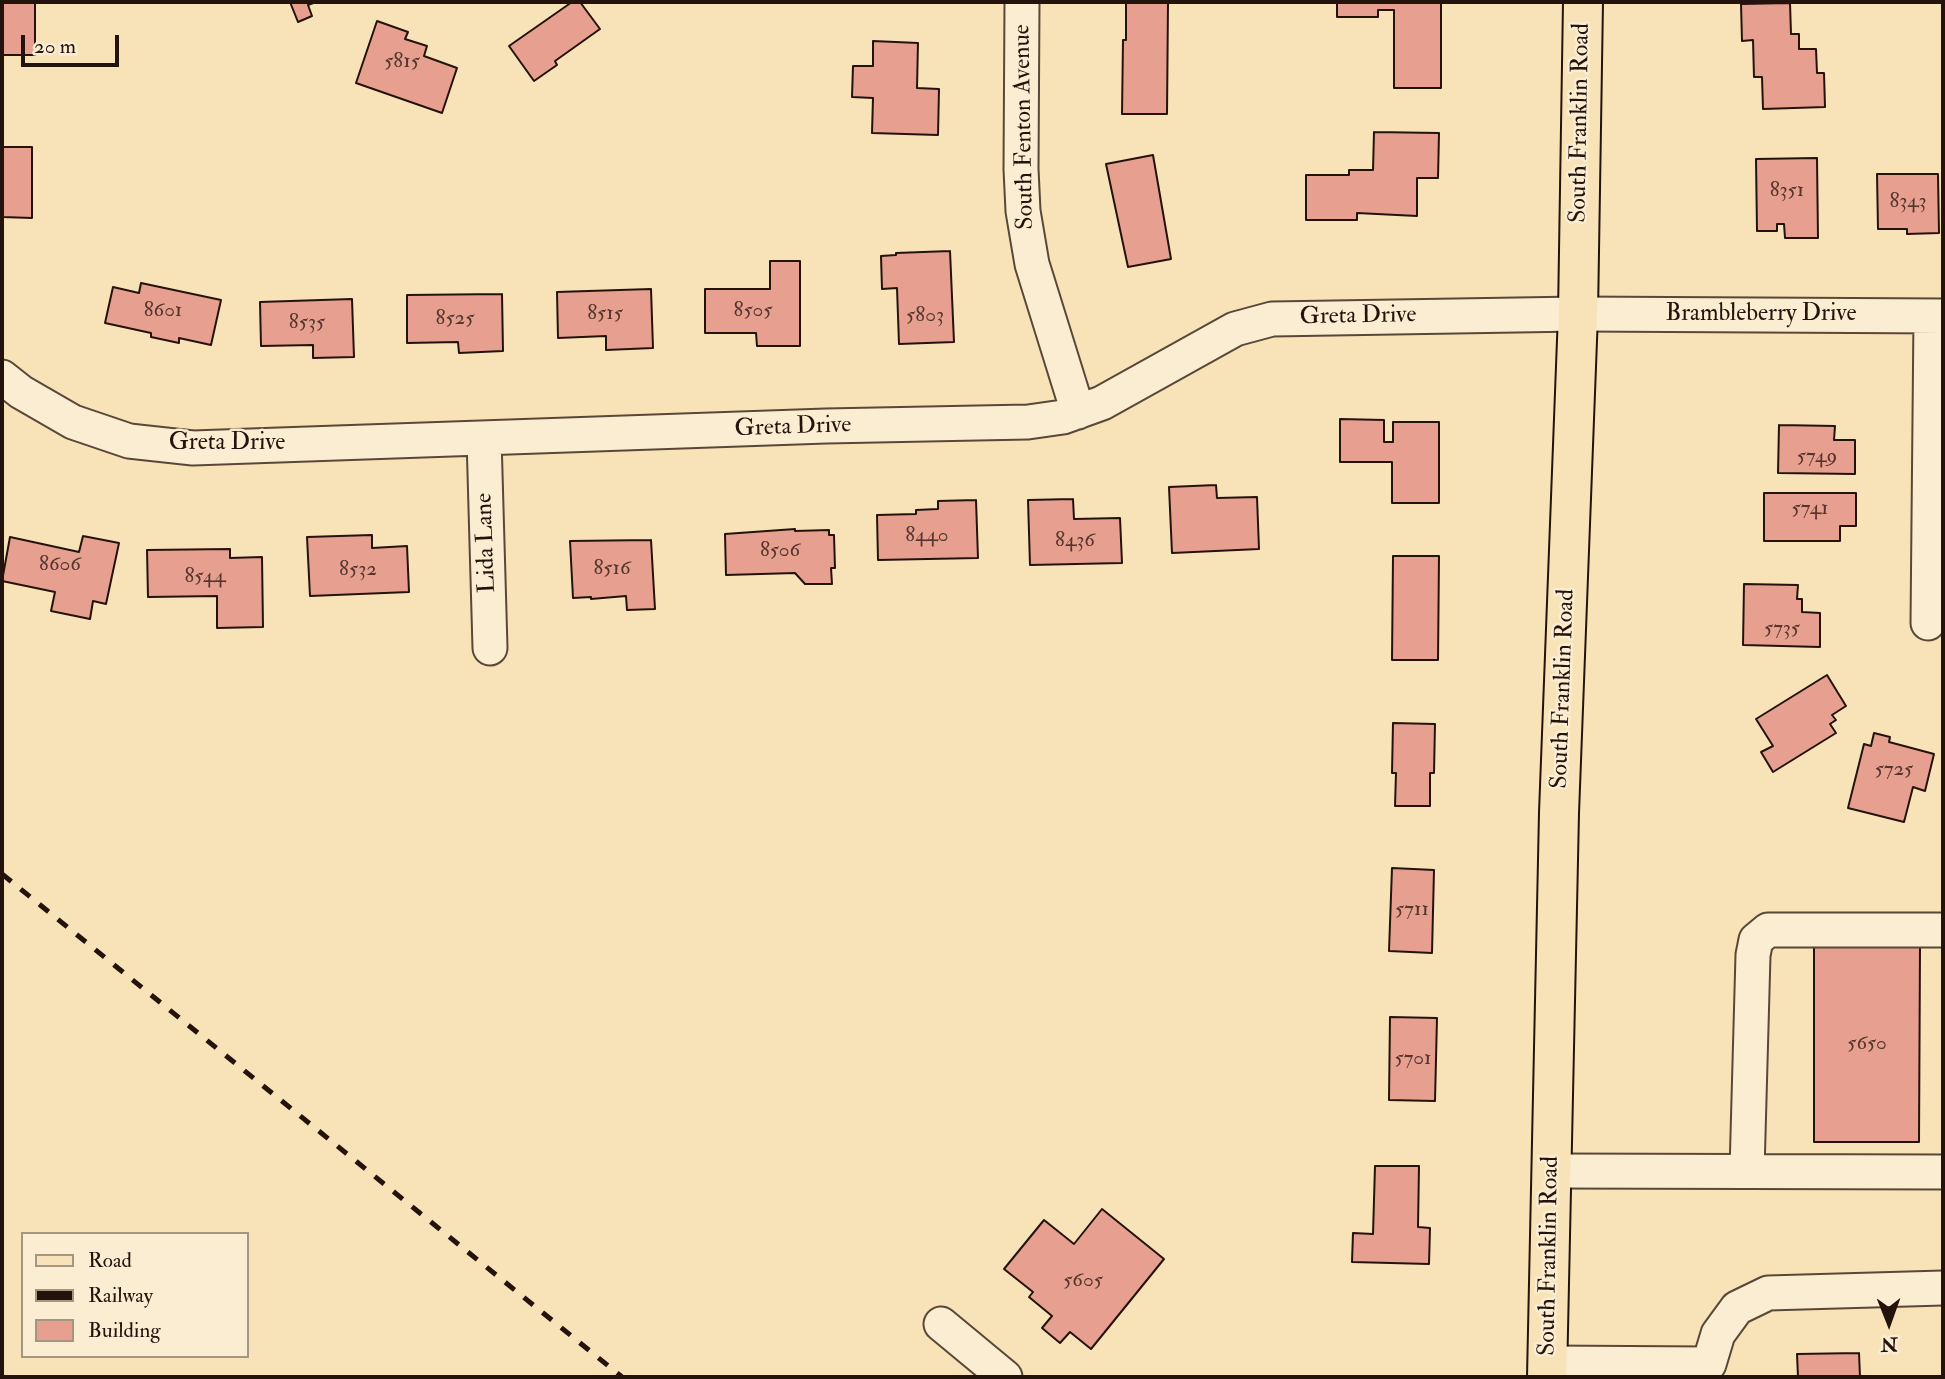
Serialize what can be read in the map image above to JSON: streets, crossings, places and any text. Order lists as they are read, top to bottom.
{
  "streets": {
    "main road": ["South Franklin Road"],
    "street": [
      "South Fenton Avenue",
      "Brambleberry Drive",
      "Greta Drive",
      "Lida Lane"
    ]
  },
  "crossings": [
    ["South Franklin Road", "Brambleberry Drive"],
    ["South Franklin Road", "Greta Drive"],
    ["South Fenton Avenue", "Greta Drive"],
    ["Brambleberry Drive", "Greta Drive"],
    ["Greta Drive", "Lida Lane"]
  ],
  "house_numbers": [
    "5815",
    "8351",
    "8343",
    "8601",
    "8505",
    "8515",
    "5803",
    "8525",
    "8535",
    "5749",
    "5741",
    "8440",
    "8436",
    "8506",
    "8606",
    "8516",
    "8532",
    "8544",
    "5735",
    "5725",
    "5711",
    "5650",
    "5701",
    "5605"
  ],
  "legend": ["Road", "Railway", "Building"],
  "scale_bar": "20 m",
  "north": "bottom"
}
